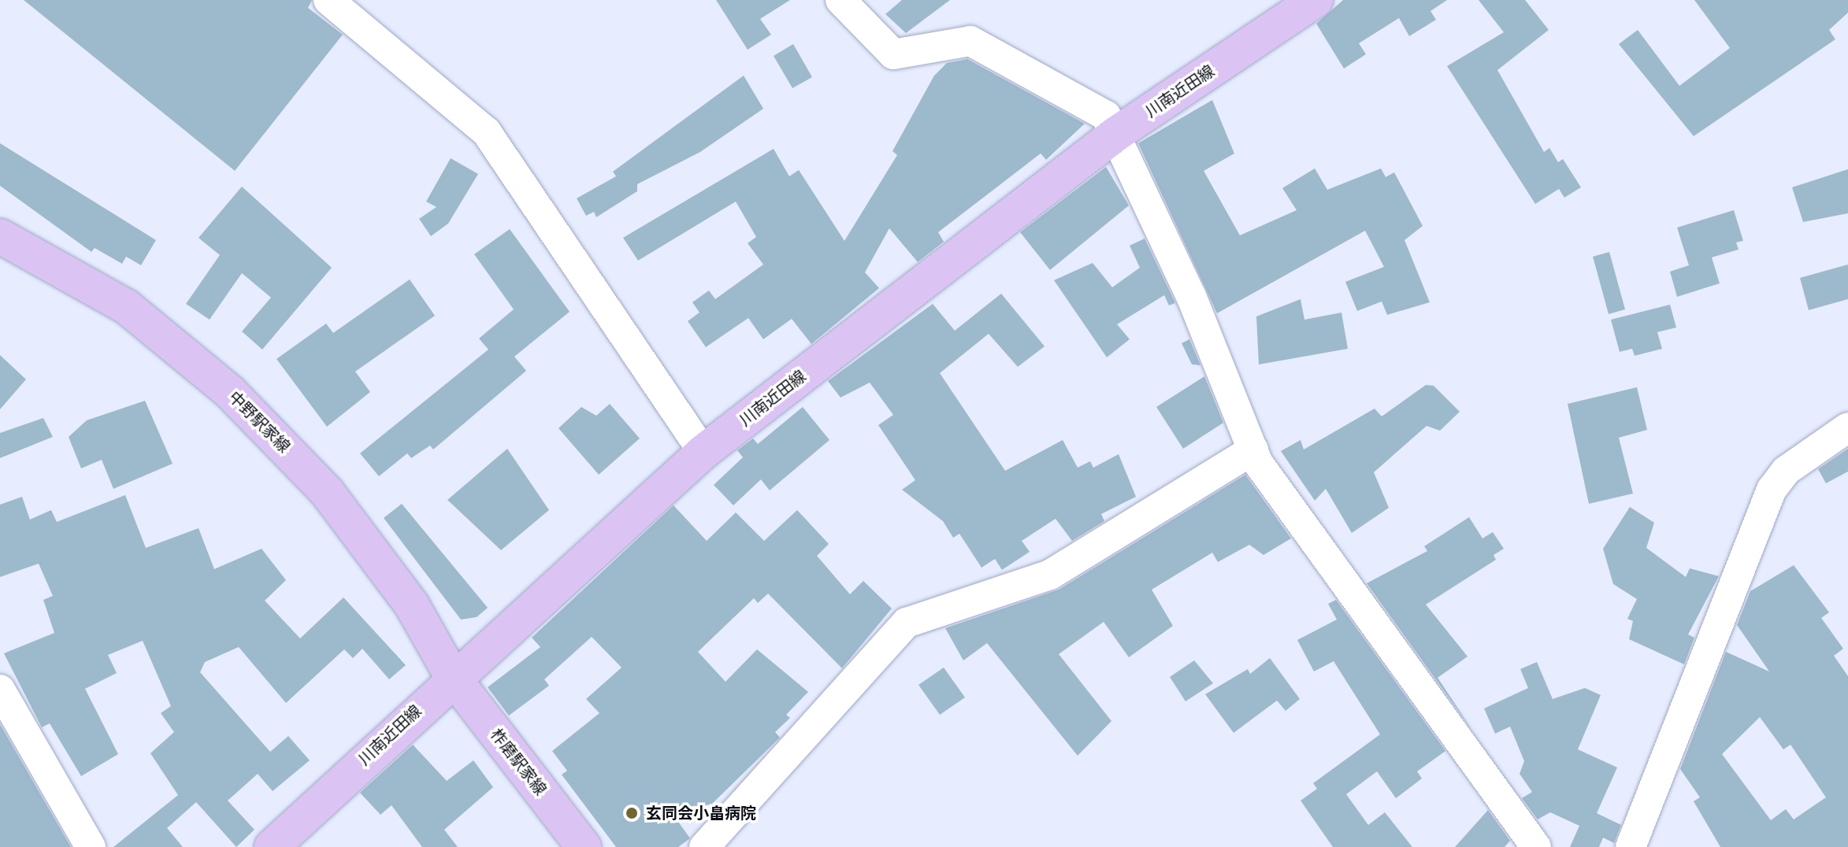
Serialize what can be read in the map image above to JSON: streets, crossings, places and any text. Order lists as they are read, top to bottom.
{
  "streets": {
    "main road": ["川南近田線", "中野駅家線", "柞磨駅家線"]
  },
  "crossings": [
    ["川南近田線", "中野駅家線"],
    ["川南近田線", "柞磨駅家線"],
    ["中野駅家線", "柞磨駅家線"]
  ],
  "places": ["玄同会小畠病院"]
}
